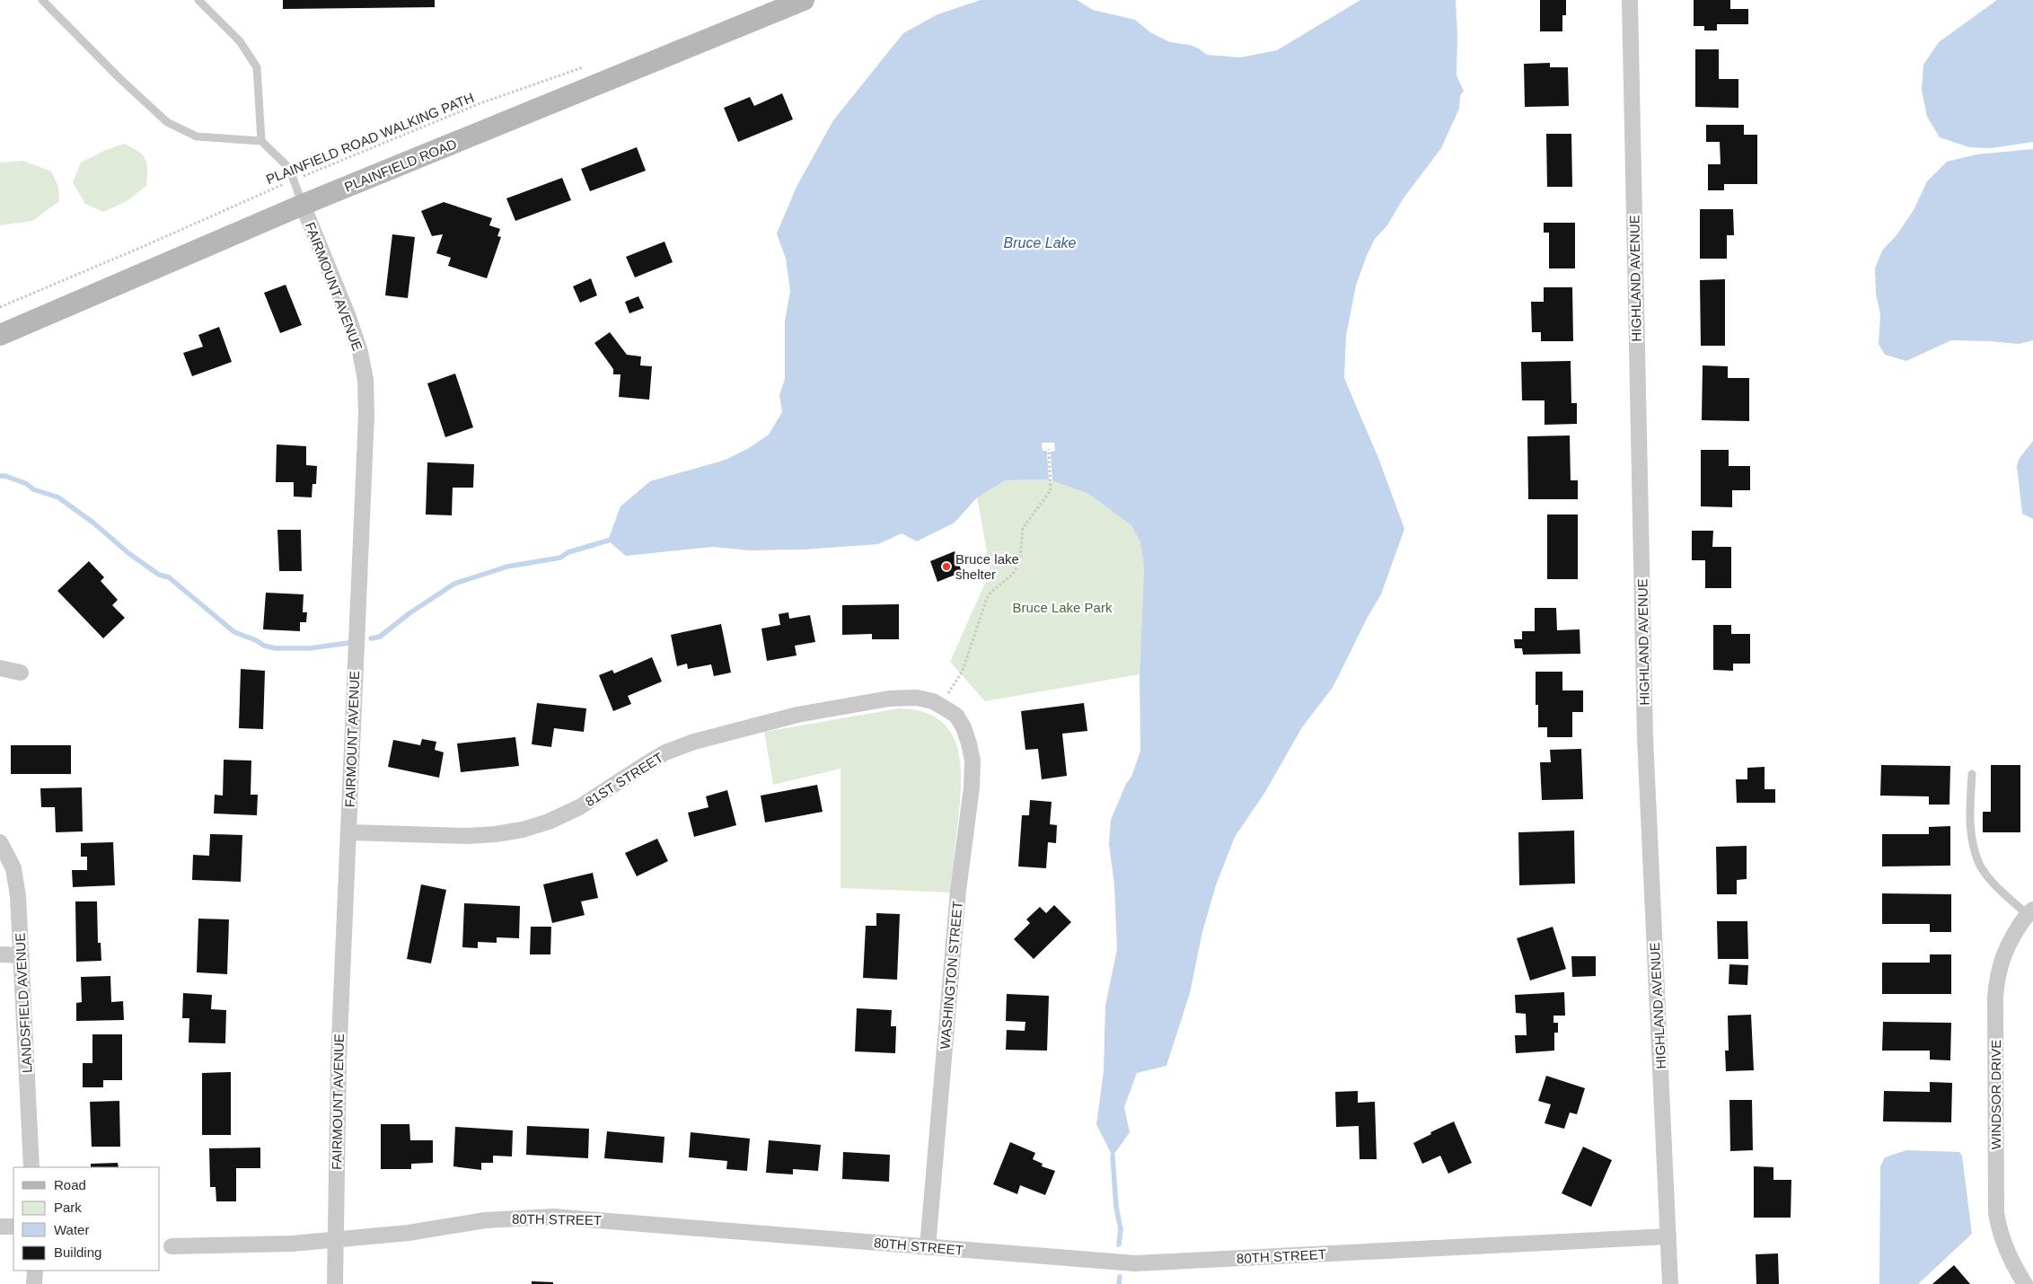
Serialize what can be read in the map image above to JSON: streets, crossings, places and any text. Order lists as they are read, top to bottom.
{
  "streets": {
    "main road": ["PLAINFIELD ROAD"],
    "street": [
      "HIGHLAND AVENUE",
      "FAIRMOUNT AVENUE",
      "81ST STREET",
      "WASHINGTON STREET",
      "LANDSFIELD AVENUE",
      "WINDSOR DRIVE",
      "80TH STREET"
    ],
    "path": ["PLAINFIELD ROAD WALKING PATH"]
  },
  "crossings": [
    ["PLAINFIELD ROAD", "FAIRMOUNT AVENUE"],
    ["HIGHLAND AVENUE", "80TH STREET"],
    ["FAIRMOUNT AVENUE", "81ST STREET"],
    ["FAIRMOUNT AVENUE", "80TH STREET"],
    ["81ST STREET", "WASHINGTON STREET"],
    ["WASHINGTON STREET", "80TH STREET"]
  ],
  "water": ["Bruce Lake"],
  "parks": ["Bruce Lake Park"],
  "places": ["Bruce lake shelter"],
  "legend": [
    "Road",
    "Park",
    "Water",
    "Building"
  ]
}
